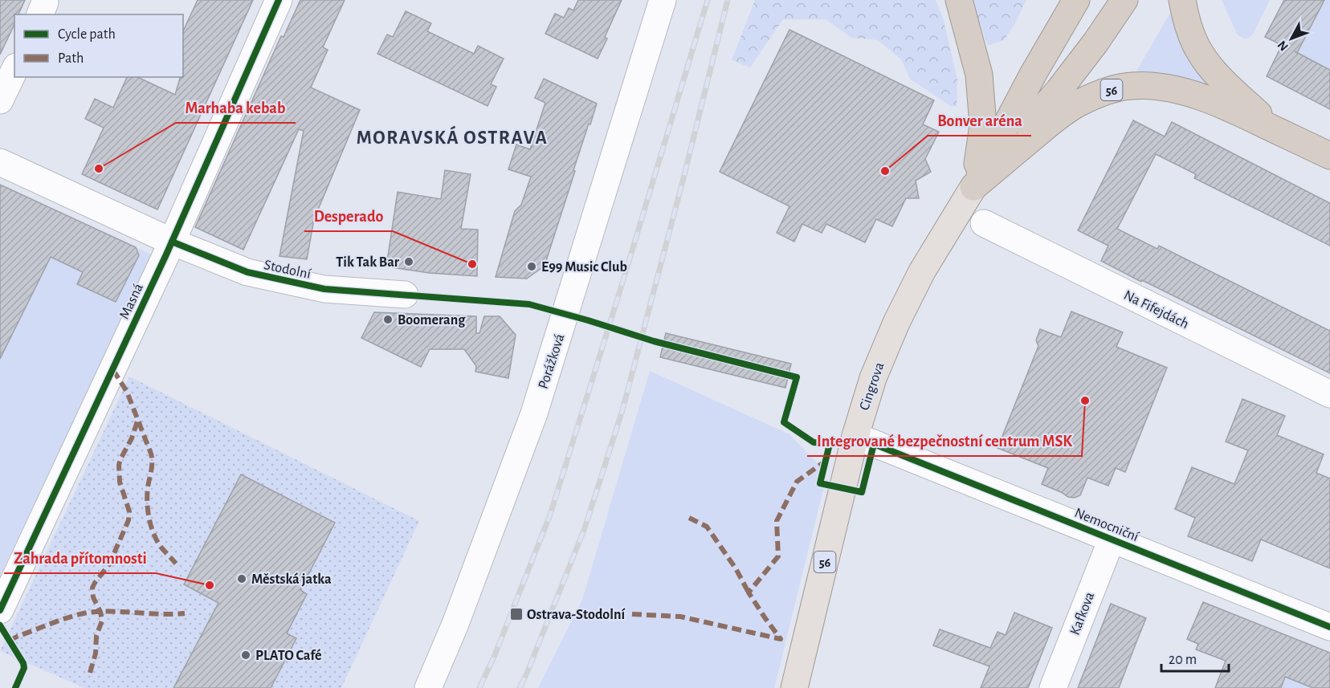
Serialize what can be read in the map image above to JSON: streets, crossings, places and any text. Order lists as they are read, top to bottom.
{
  "streets": {
    "highway": ["56"],
    "main road": ["Cingrova"],
    "street": [
      "Stodolní",
      "Masná",
      "Na Fifejdách",
      "Porážková",
      "Nemocniční",
      "Kafkova"
    ]
  },
  "crossings": [
    ["56", "Cingrova"],
    ["Stodolní", "Masná"],
    ["Cingrova", "Nemocniční"],
    ["Nemocniční", "Kafkova"]
  ],
  "districts": ["MORAVSKÁ OSTRAVA"],
  "places": {
    "other": [
      "Marhaba kebab",
      "Bonver aréna",
      "Tik Tak Bar",
      "Desperado",
      "E99 Music Club",
      "Boomerang",
      "Integrované bezpečnostní centrum MSK",
      "Městská jatka",
      "Zahrada přítomnosti",
      "PLATO Café"
    ],
    "transit": ["Ostrava-Stodolní"]
  },
  "legend": ["Cycle path", "Path"],
  "scale_bar": "20 m",
  "north": "bottom left"
}
